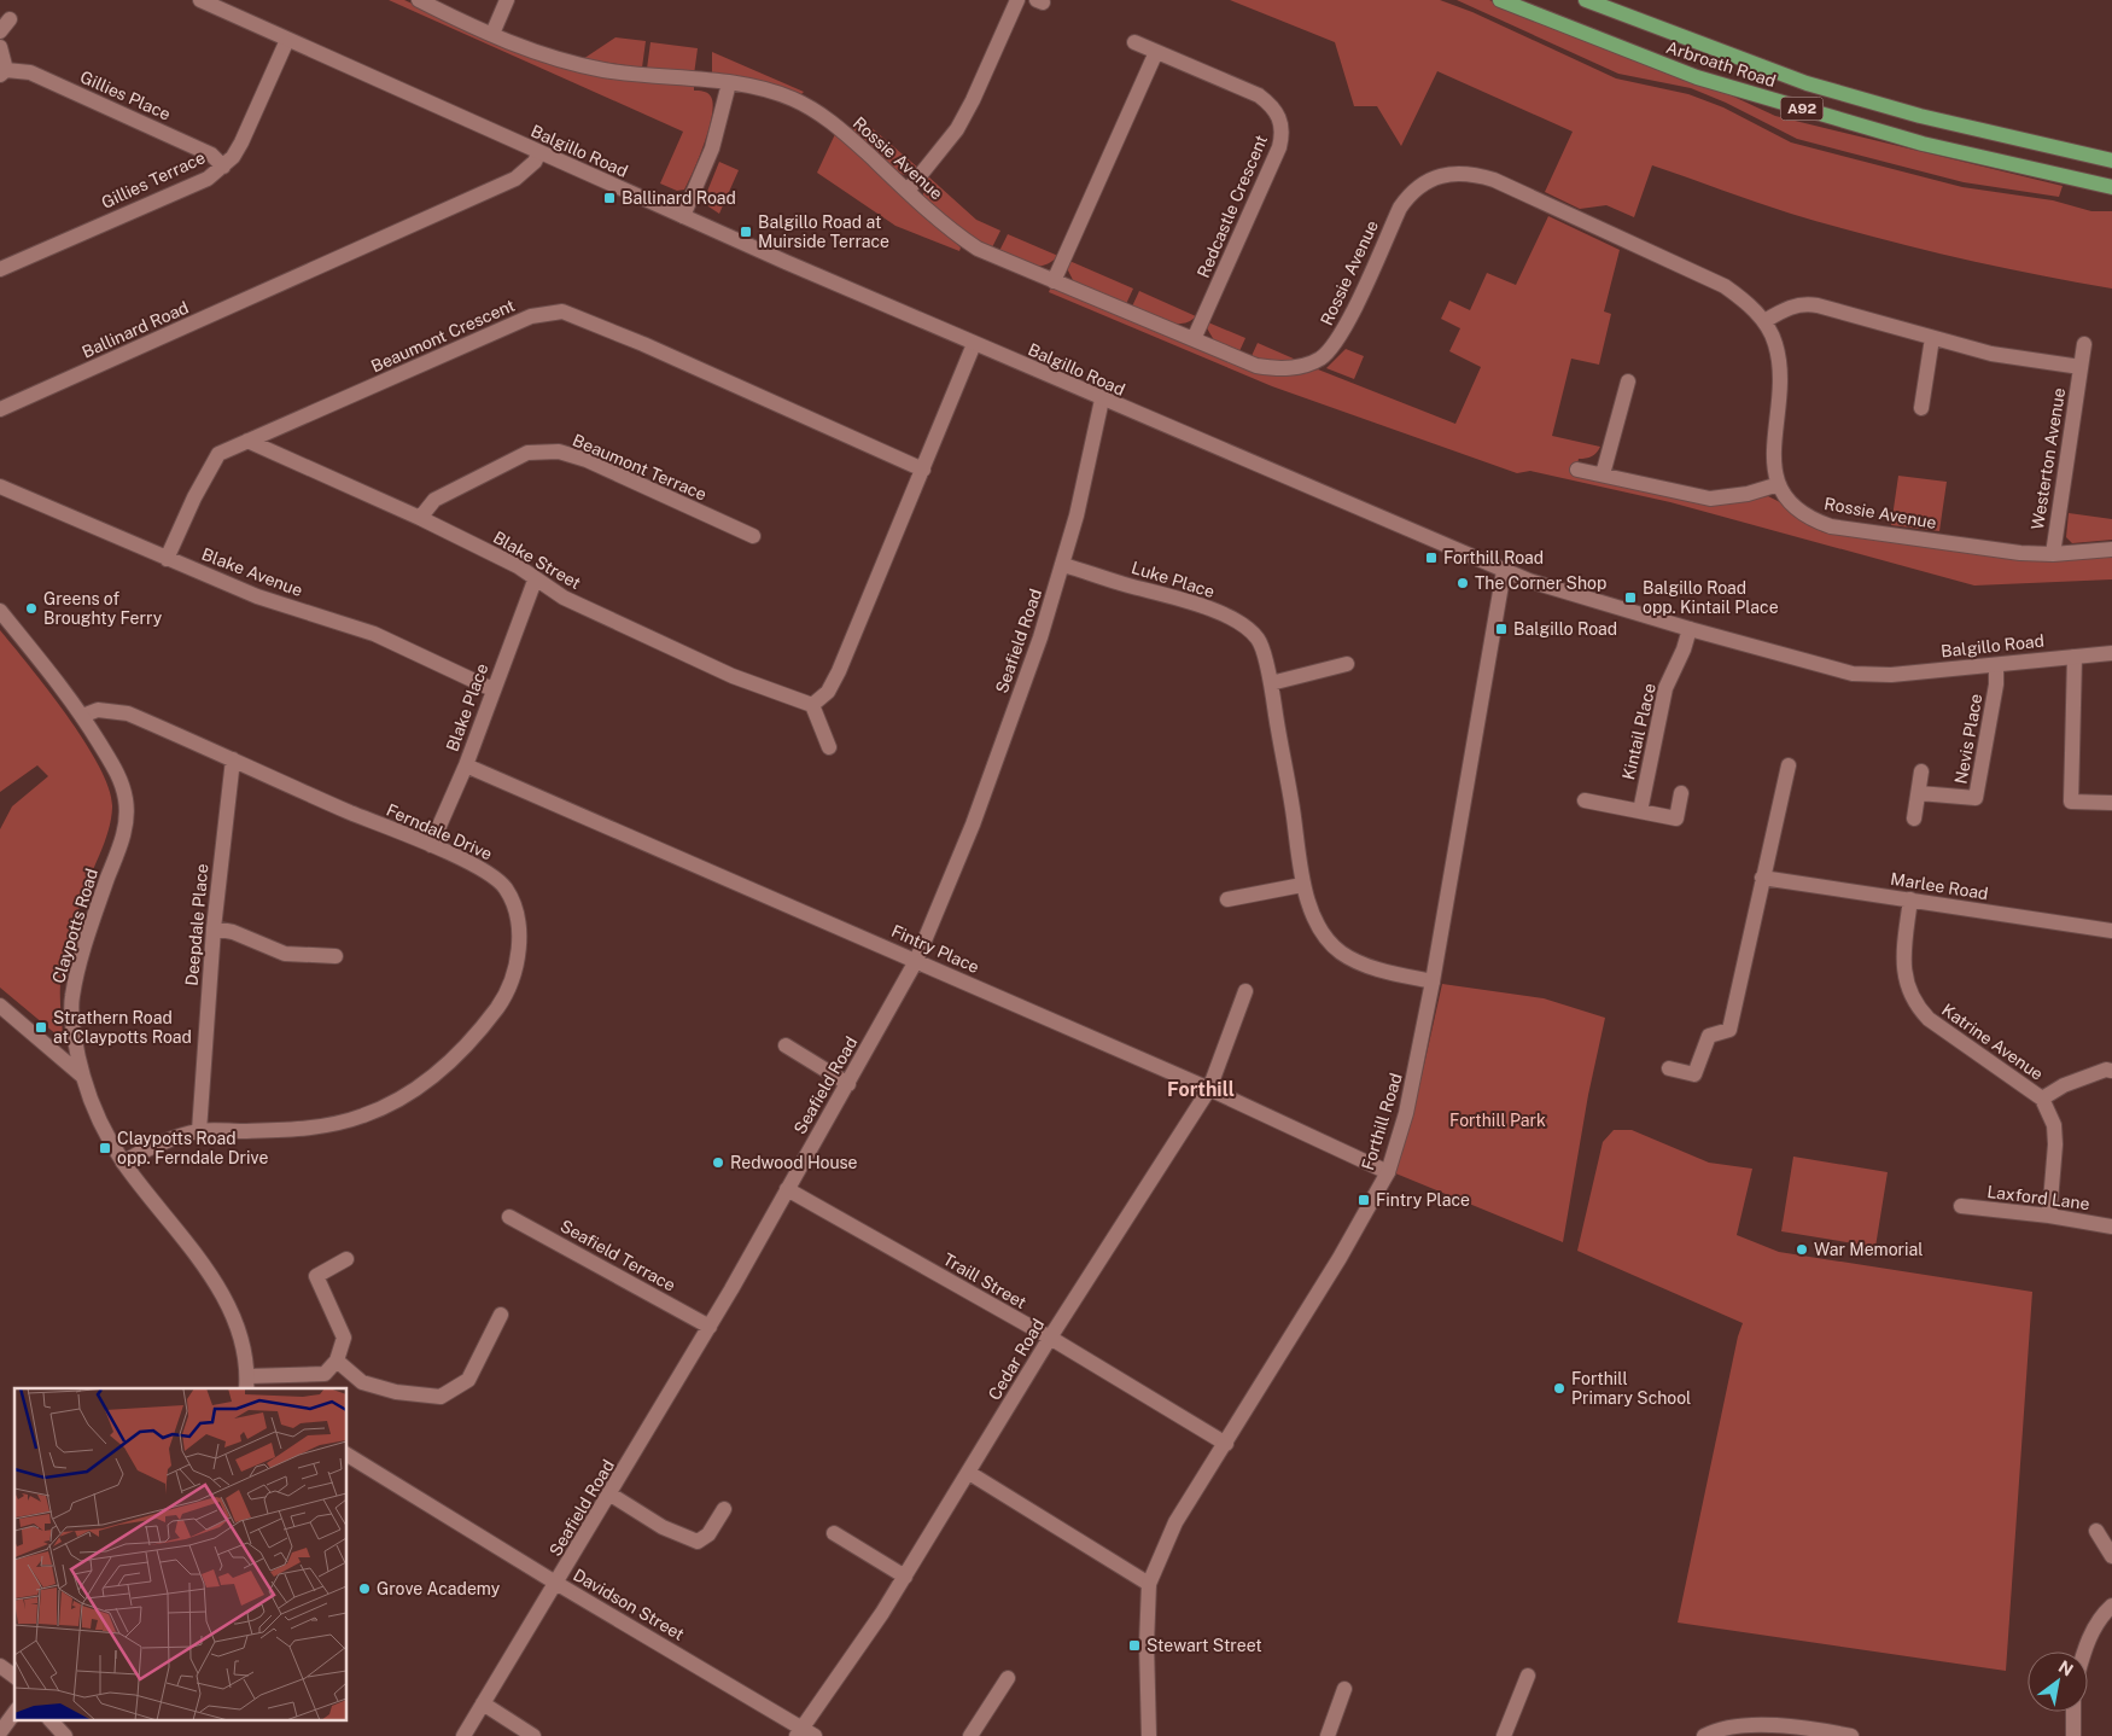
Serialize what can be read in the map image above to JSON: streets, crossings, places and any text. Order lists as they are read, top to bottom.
{
  "streets": {
    "main road": ["Arbroath Road", "A92"],
    "street": [
      "Gillies Place",
      "Balgillo Road",
      "Rossie Avenue",
      "Gillies Terrace",
      "Redcastle Crescent",
      "Ballinard Road",
      "Beaumont Crescent",
      "Westerton Avenue",
      "Beaumont Terrace",
      "Blake Street",
      "Blake Avenue",
      "Luke Place",
      "Seafield Road",
      "Blake Place",
      "Kintail Place",
      "Nevis Place",
      "Ferndale Drive",
      "Marlee Road",
      "Deepdale Place",
      "Claypotts Road",
      "Fintry Place",
      "Katrine Avenue",
      "Forthill Road",
      "Laxford Lane",
      "Seafield Terrace",
      "Traill Street",
      "Cedar Road",
      "Davidson Street"
    ]
  },
  "crossings": [
    ["Gillies Place", "Gillies Terrace"],
    ["Balgillo Road", "Gillies Terrace"],
    ["Balgillo Road", "Ballinard Road"],
    ["Balgillo Road", "Seafield Road"],
    ["Balgillo Road", "Kintail Place"],
    ["Balgillo Road", "Nevis Place"],
    ["Balgillo Road", "Forthill Road"],
    ["Rossie Avenue", "Redcastle Crescent"],
    ["Rossie Avenue", "Westerton Avenue"],
    ["Beaumont Crescent", "Blake Street"],
    ["Beaumont Crescent", "Blake Avenue"],
    ["Beaumont Terrace", "Blake Street"],
    ["Blake Street", "Blake Place"],
    ["Blake Avenue", "Blake Place"],
    ["Luke Place", "Seafield Road"],
    ["Luke Place", "Forthill Road"],
    ["Seafield Road", "Fintry Place"],
    ["Seafield Road", "Seafield Terrace"],
    ["Seafield Road", "Traill Street"],
    ["Seafield Road", "Davidson Street"],
    ["Blake Place", "Ferndale Drive"],
    ["Blake Place", "Fintry Place"],
    ["Ferndale Drive", "Deepdale Place"],
    ["Ferndale Drive", "Claypotts Road"],
    ["Marlee Road", "Katrine Avenue"],
    ["Fintry Place", "Forthill Road"],
    ["Fintry Place", "Cedar Road"],
    ["Katrine Avenue", "Laxford Lane"],
    ["Forthill Road", "Traill Street"],
    ["Traill Street", "Cedar Road"],
    ["Cedar Road", "Davidson Street"]
  ],
  "districts": ["Forthill"],
  "parks": ["Forthill Park"],
  "places": {
    "transit": [
      "Ballinard Road",
      "Balgillo Road at Muirside Terrace",
      "Forthill Road",
      "Balgillo Road opp. Kintail Place",
      "Balgillo Road",
      "Strathern Road at Claypotts Road",
      "Claypotts Road opp. Ferndale Drive",
      "Fintry Place",
      "Stewart Street"
    ],
    "other": [
      "The Corner Shop",
      "Greens of Broughty Ferry",
      "Redwood House",
      "War Memorial",
      "Forthill Primary School",
      "Grove Academy"
    ]
  },
  "north": "top right"
}
